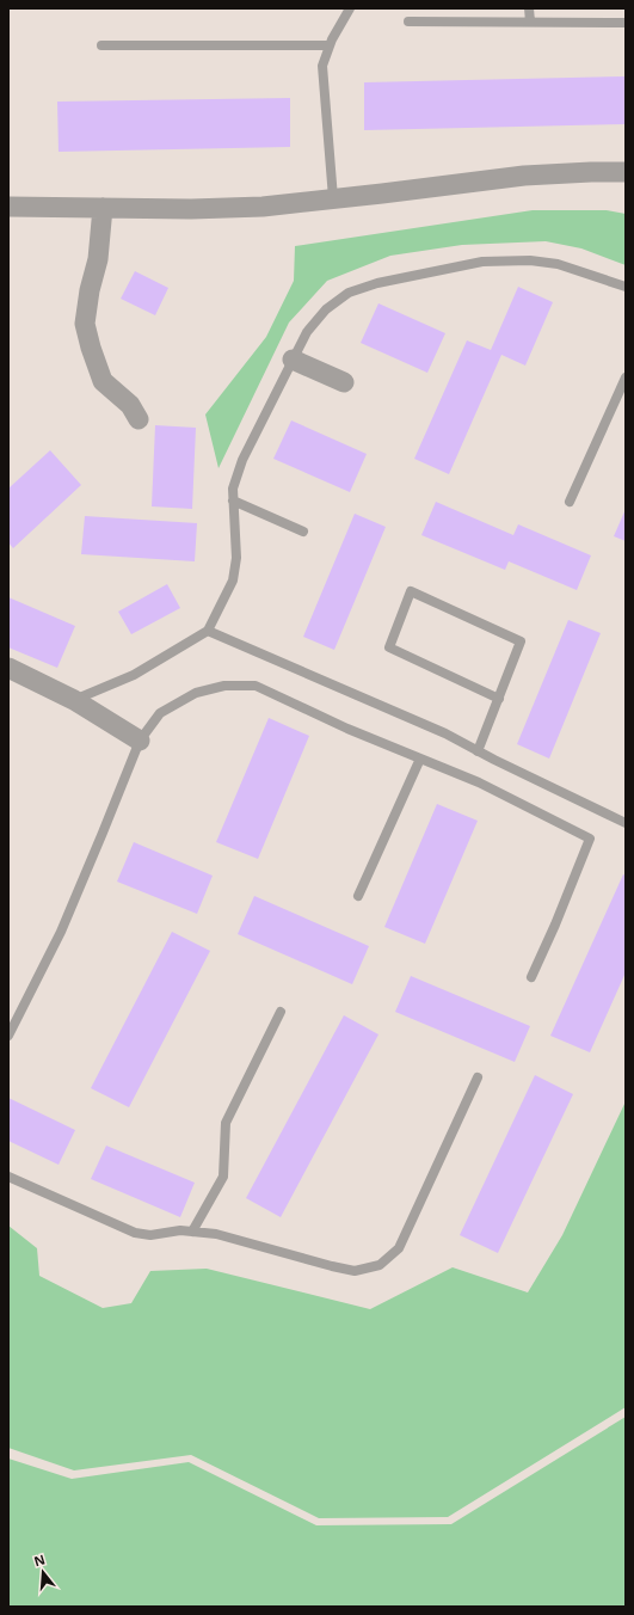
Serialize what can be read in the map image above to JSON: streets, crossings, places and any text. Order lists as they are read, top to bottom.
{
  "north": "top"
}
